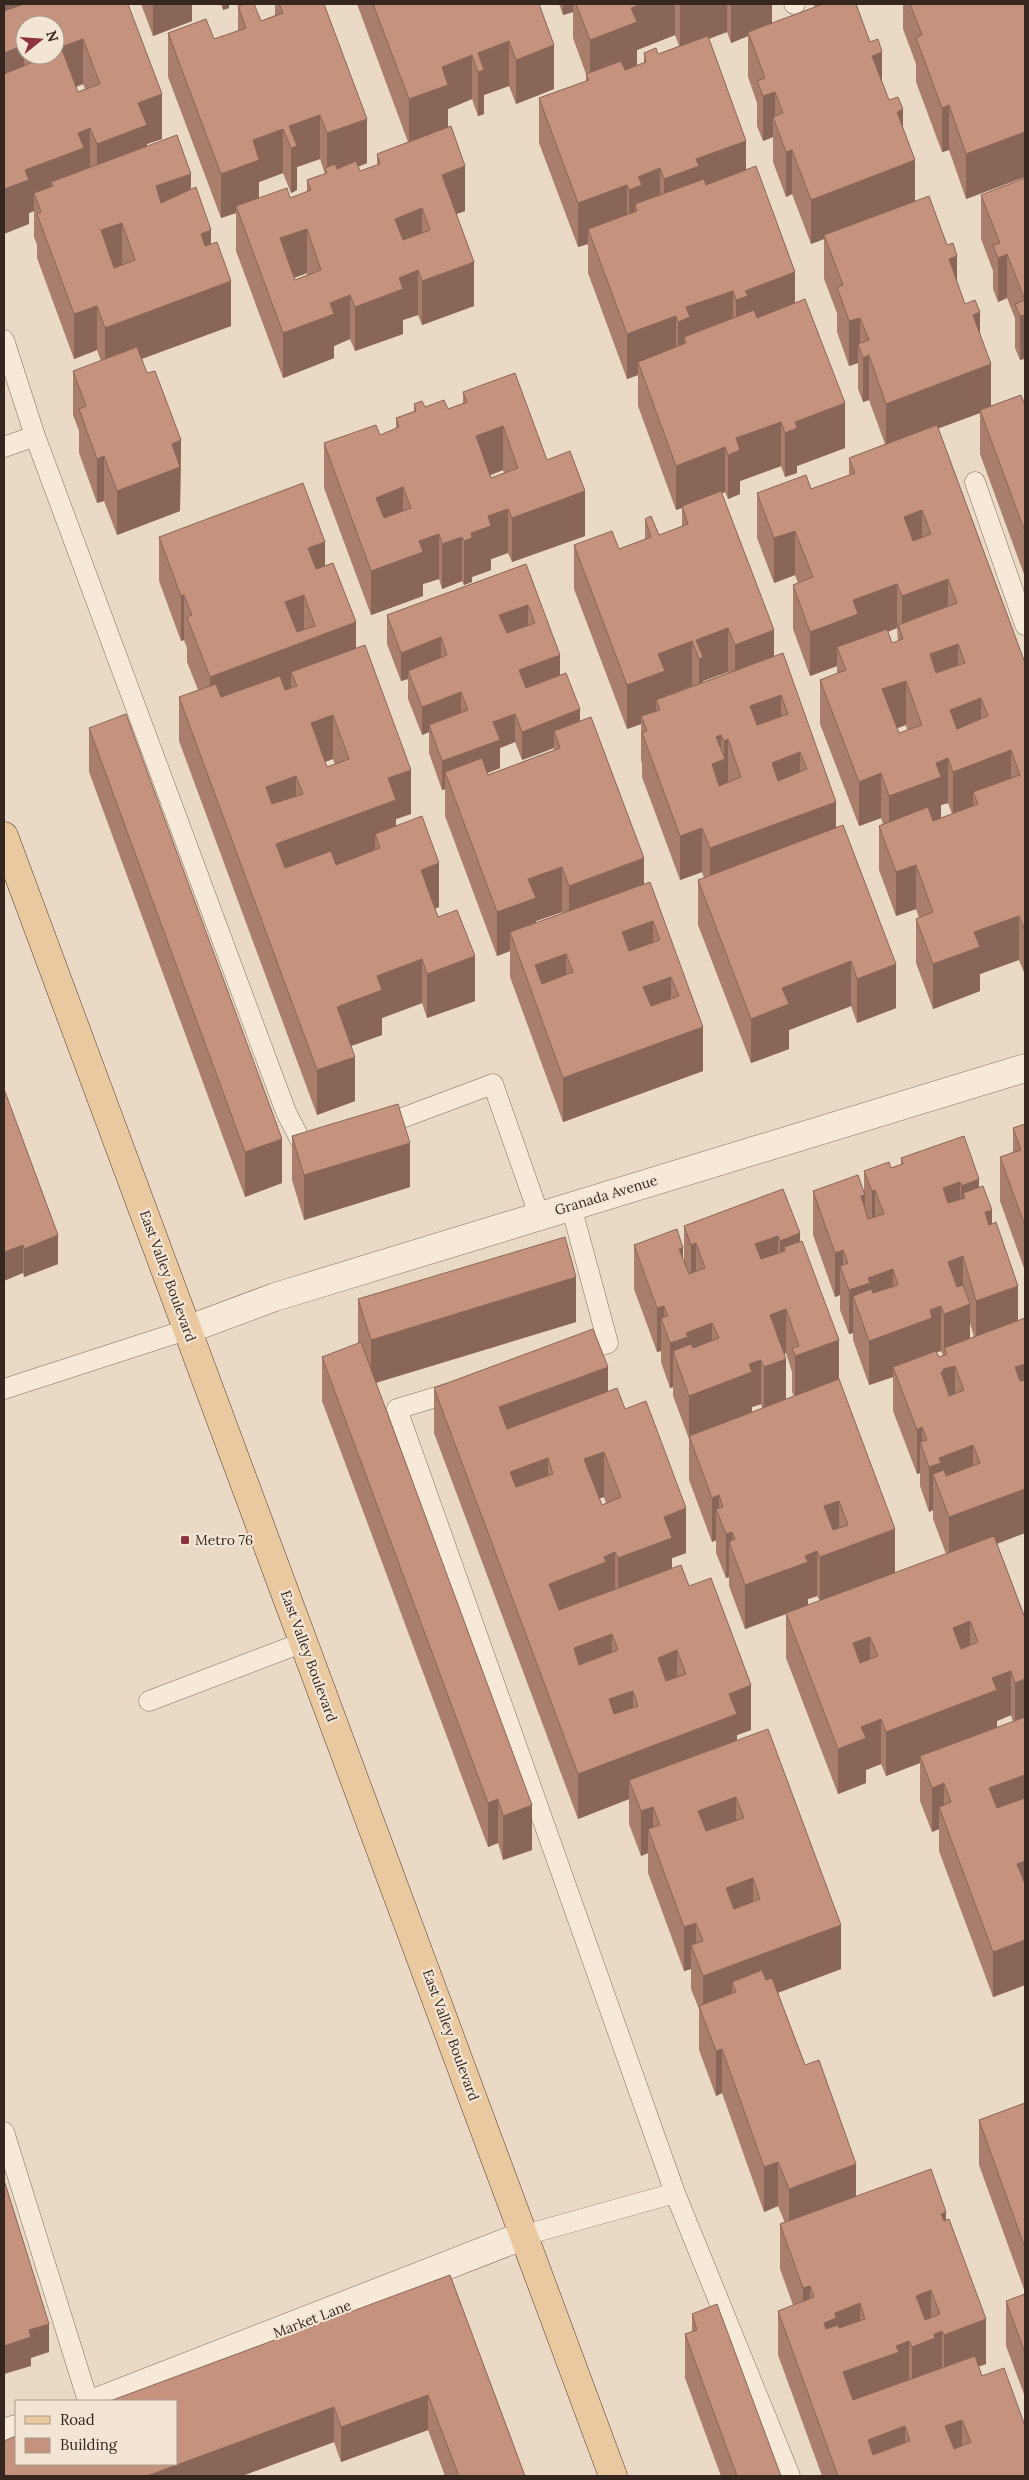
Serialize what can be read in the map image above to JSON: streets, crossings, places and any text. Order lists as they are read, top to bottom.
{
  "streets": {
    "main road": ["East Valley Boulevard"],
    "street": ["Granada Avenue", "Market Lane"]
  },
  "crossings": [
    ["Granada Avenue", "East Valley Boulevard"],
    ["East Valley Boulevard", "Market Lane"]
  ],
  "places": {
    "transit": ["Metro 76"]
  },
  "legend": ["Road", "Building"],
  "north": "right"
}
